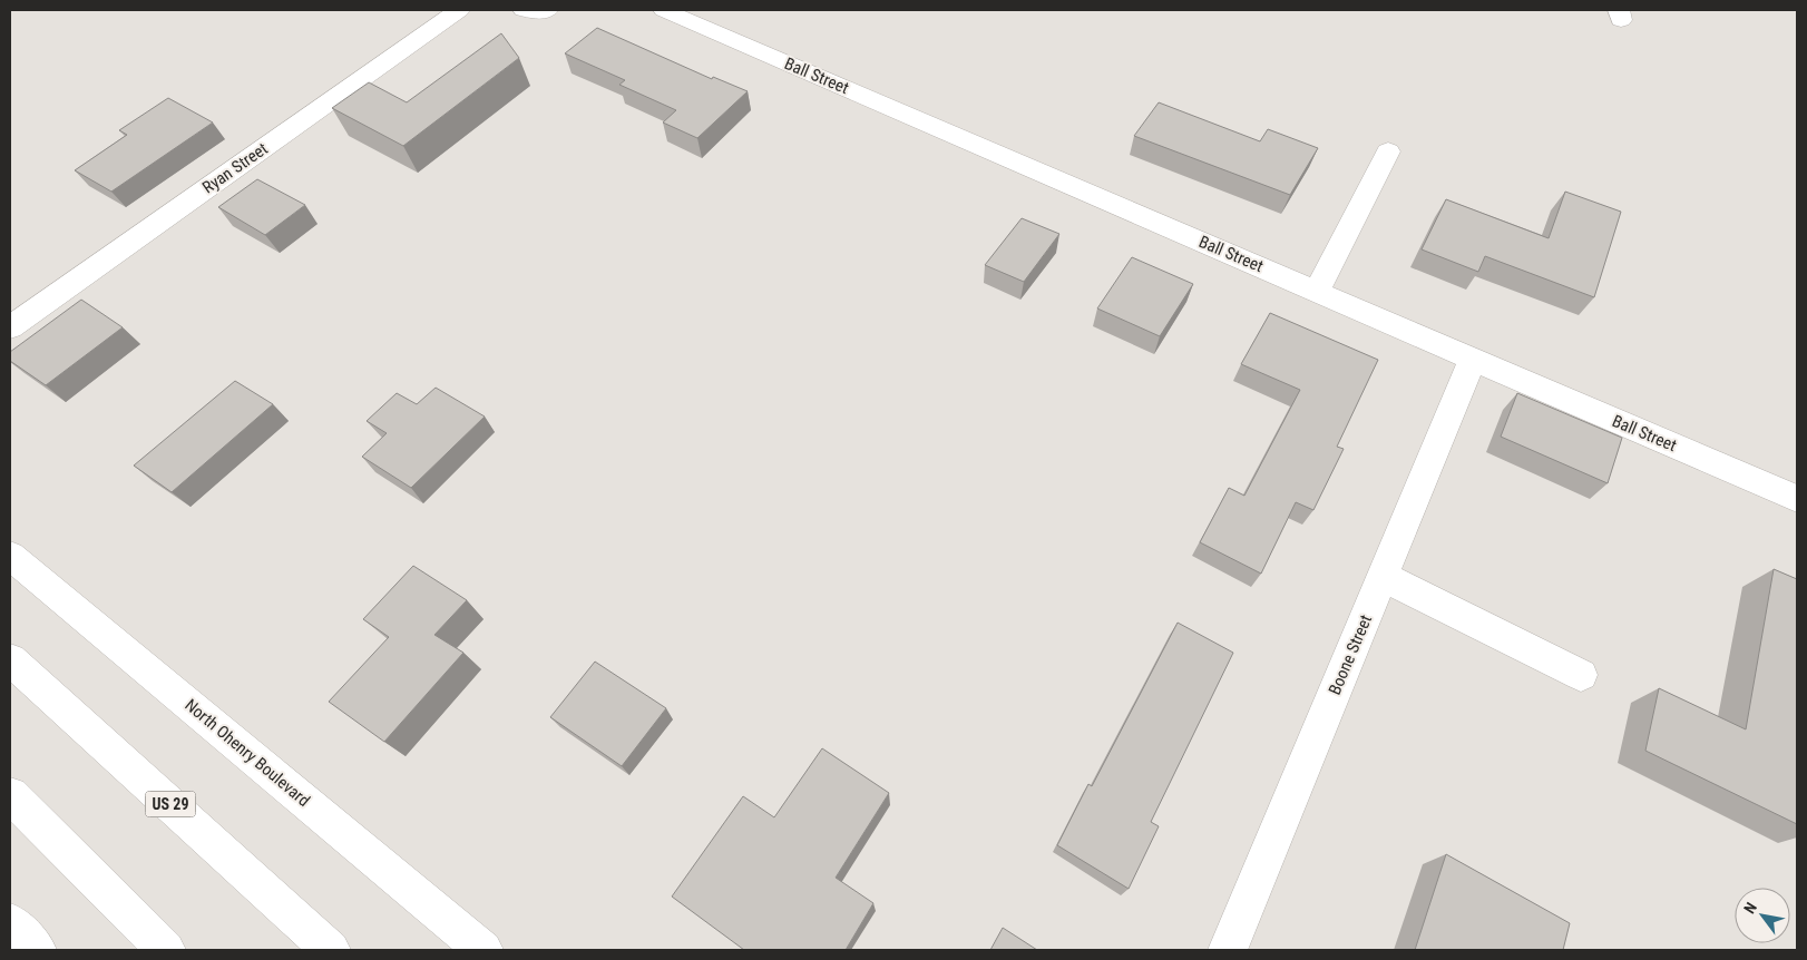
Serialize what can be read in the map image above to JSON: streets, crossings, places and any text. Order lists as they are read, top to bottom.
{
  "streets": {
    "main road": [
      "Ball Street",
      "Ryan Street",
      "Boone Street",
      "North Ohenry Boulevard",
      "US 29"
    ]
  },
  "crossings": [
    ["Ball Street", "Boone Street"]
  ],
  "north": "top left"
}
